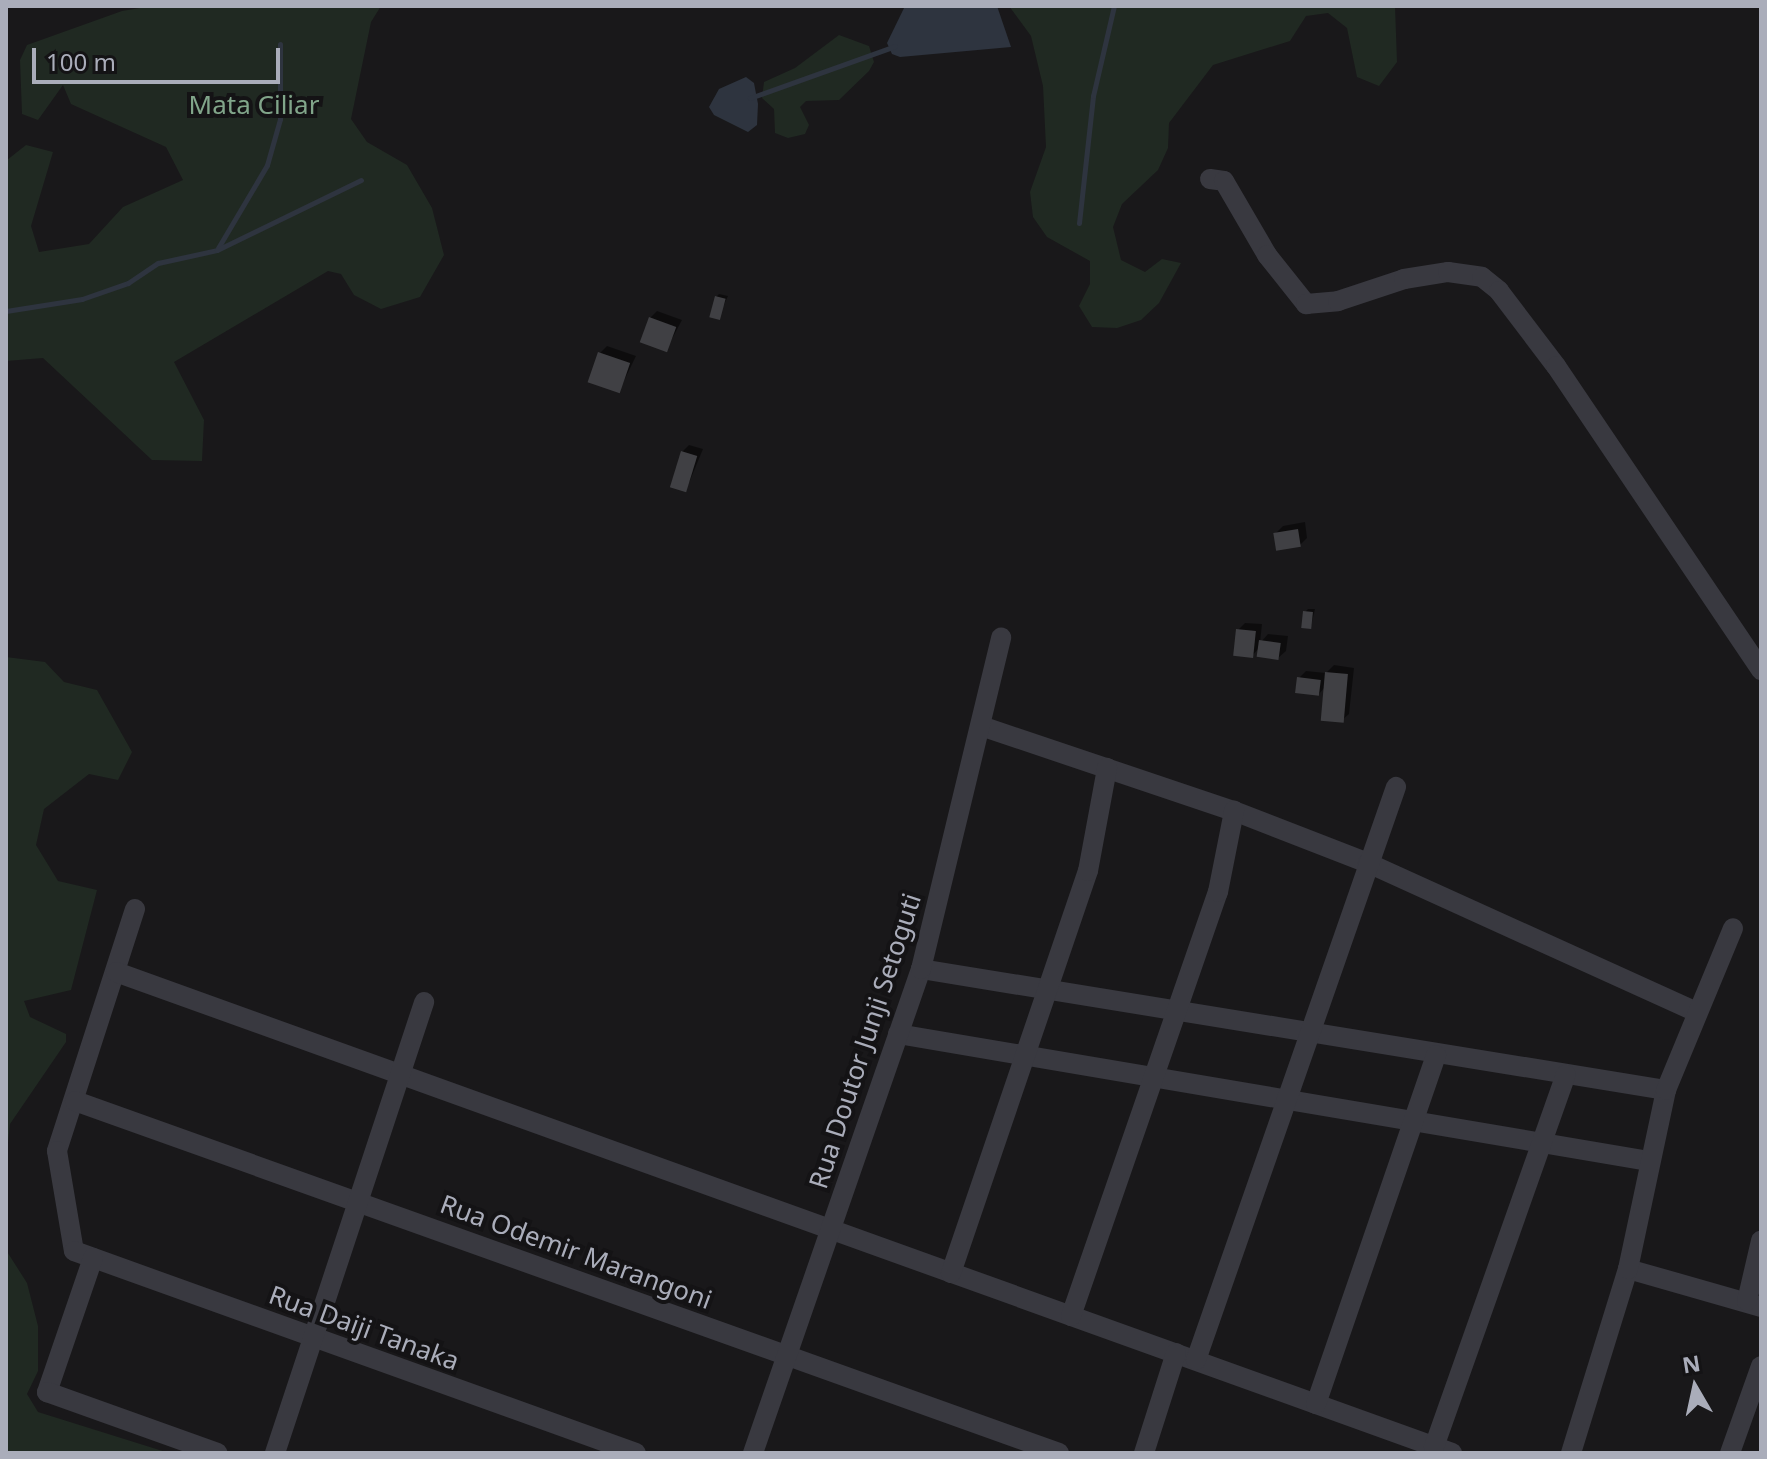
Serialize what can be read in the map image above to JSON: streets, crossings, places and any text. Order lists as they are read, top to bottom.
{
  "streets": {
    "street": ["Rua Doutor Junji Setoguti", "Rua Odemir Marangoni", "Rua Daiji Tanaka"]
  },
  "crossings": [
    ["Rua Doutor Junji Setoguti", "Rua Odemir Marangoni"]
  ],
  "parks": ["Mata Ciliar"],
  "scale_bar": "100 m",
  "north": "top"
}
